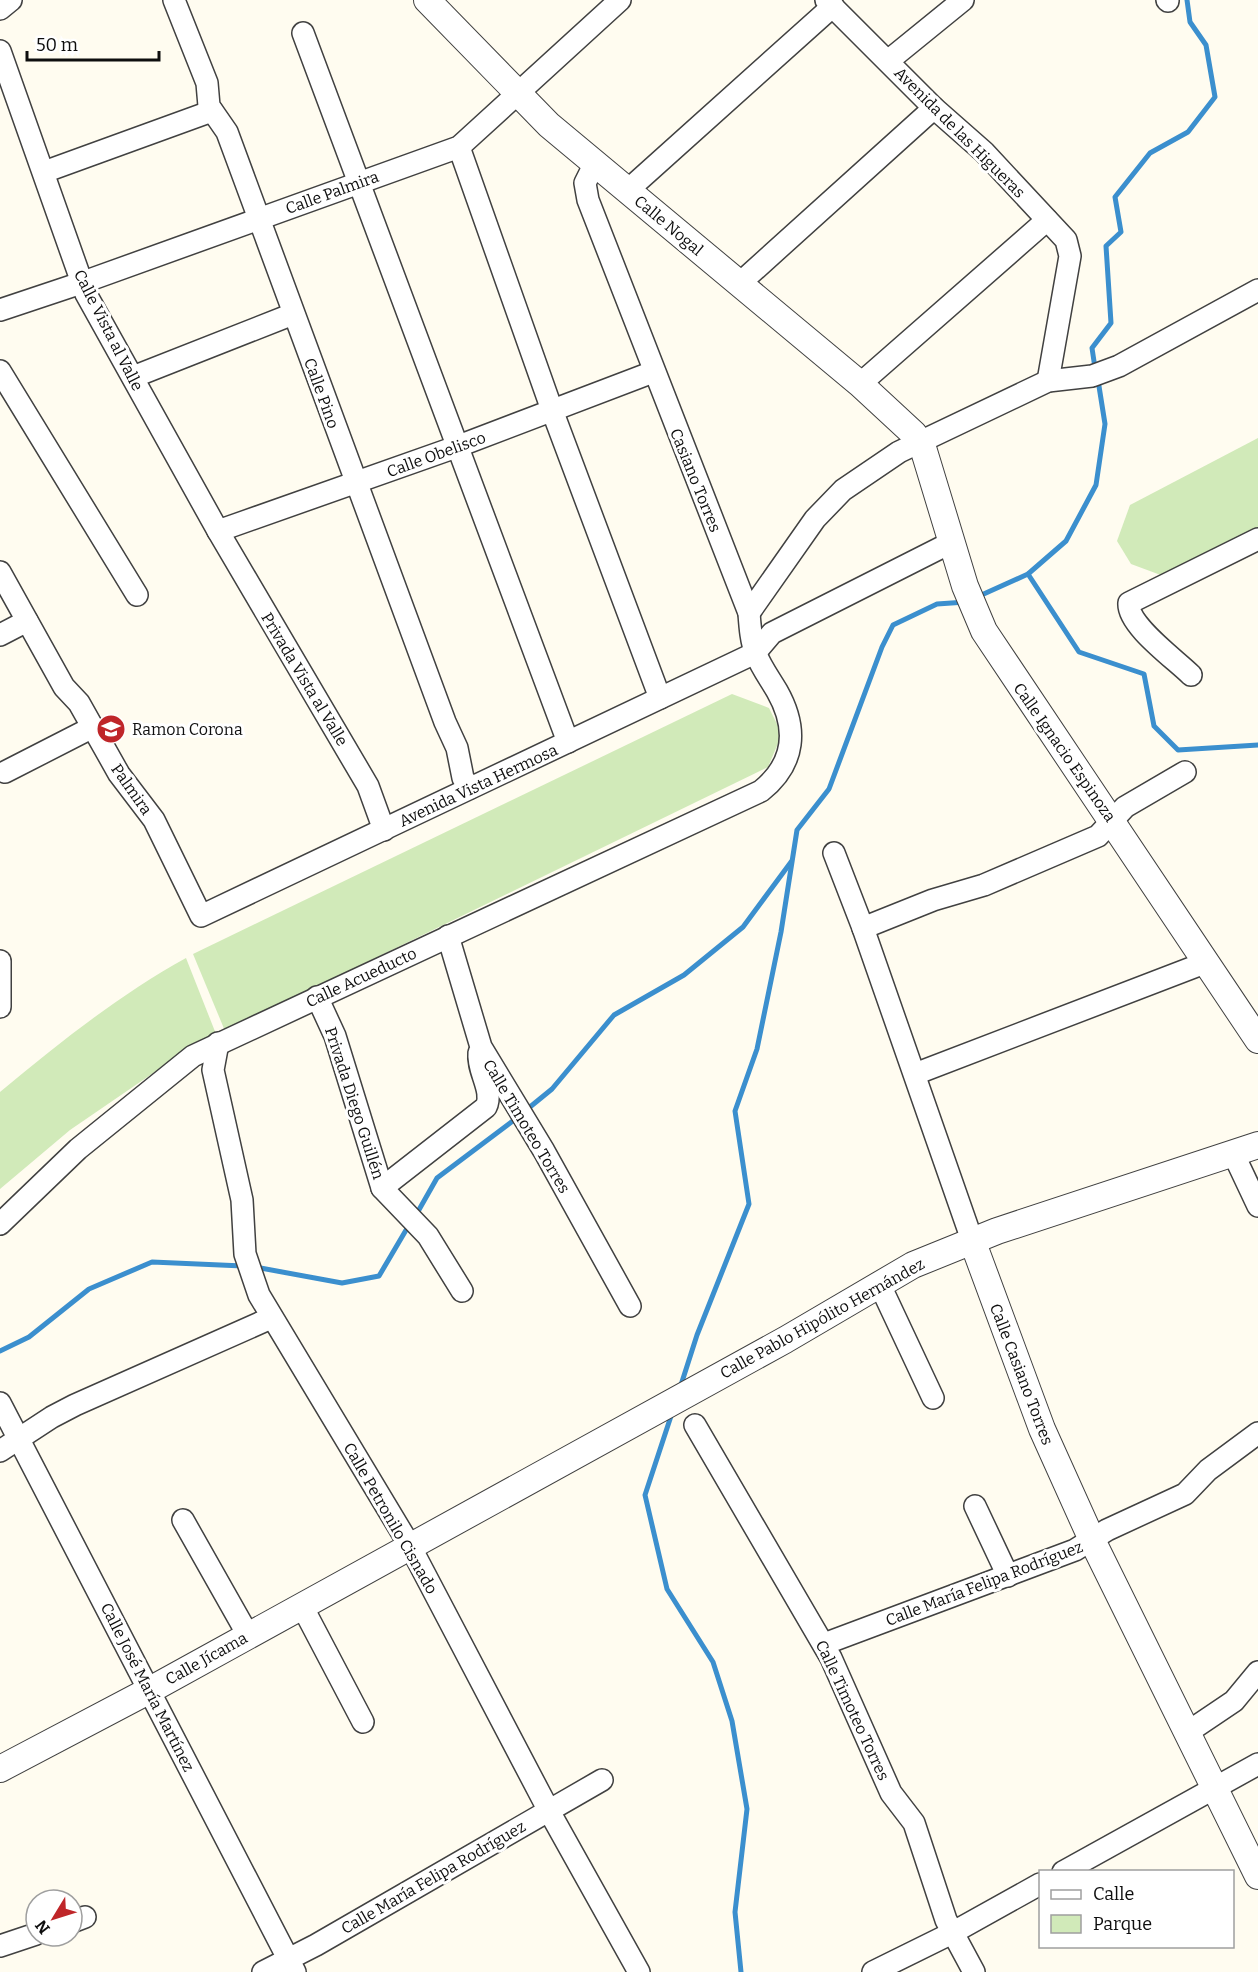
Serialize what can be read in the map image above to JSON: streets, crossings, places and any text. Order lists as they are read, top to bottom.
{
  "streets": {
    "street": [
      "Avenida de las Higueras",
      "Calle Palmira",
      "Calle Nogal",
      "Calle Vista al Valle",
      "Calle Pino",
      "Calle Obelisco",
      "Casiano Torres",
      "Privada Vista al Valle",
      "Calle Ignacio Espinoza",
      "Avenida Vista Hermosa",
      "Palmira",
      "Calle Acueducto",
      "Privada Diego Guillén",
      "Calle Timoteo Torres",
      "Calle Pablo Hipólito Hernández",
      "Calle Casiano Torres",
      "Calle Petronilo Cisnado",
      "Calle María Felipa Rodríguez",
      "Calle Jícama",
      "Calle José María Martínez"
    ]
  },
  "crossings": [
    ["Calle Palmira", "Calle Nogal"],
    ["Calle Palmira", "Calle Vista al Valle"],
    ["Calle Palmira", "Calle Pino"],
    ["Calle Nogal", "Casiano Torres"],
    ["Calle Nogal", "Calle Ignacio Espinoza"],
    ["Calle Vista al Valle", "Calle Obelisco"],
    ["Calle Vista al Valle", "Privada Vista al Valle"],
    ["Calle Pino", "Calle Obelisco"],
    ["Calle Pino", "Avenida Vista Hermosa"],
    ["Calle Obelisco", "Casiano Torres"],
    ["Calle Obelisco", "Privada Vista al Valle"],
    ["Casiano Torres", "Avenida Vista Hermosa"],
    ["Casiano Torres", "Calle Acueducto"],
    ["Privada Vista al Valle", "Avenida Vista Hermosa"],
    ["Avenida Vista Hermosa", "Palmira"],
    ["Calle Acueducto", "Privada Diego Guillén"],
    ["Calle Acueducto", "Calle Timoteo Torres"],
    ["Calle Acueducto", "Calle Petronilo Cisnado"],
    ["Calle Timoteo Torres", "Calle María Felipa Rodríguez"],
    ["Calle Pablo Hipólito Hernández", "Calle Casiano Torres"],
    ["Calle Pablo Hipólito Hernández", "Calle Petronilo Cisnado"],
    ["Calle Pablo Hipólito Hernández", "Calle Jícama"],
    ["Calle Casiano Torres", "Calle María Felipa Rodríguez"],
    ["Calle Petronilo Cisnado", "Calle María Felipa Rodríguez"],
    ["Calle Petronilo Cisnado", "Calle Jícama"],
    ["Calle María Felipa Rodríguez", "Calle José María Martínez"],
    ["Calle Jícama", "Calle José María Martínez"]
  ],
  "places": {
    "school or university": ["Ramon Corona"]
  },
  "legend": ["Calle", "Parque"],
  "scale_bar": "50 m",
  "north": "bottom left"
}
